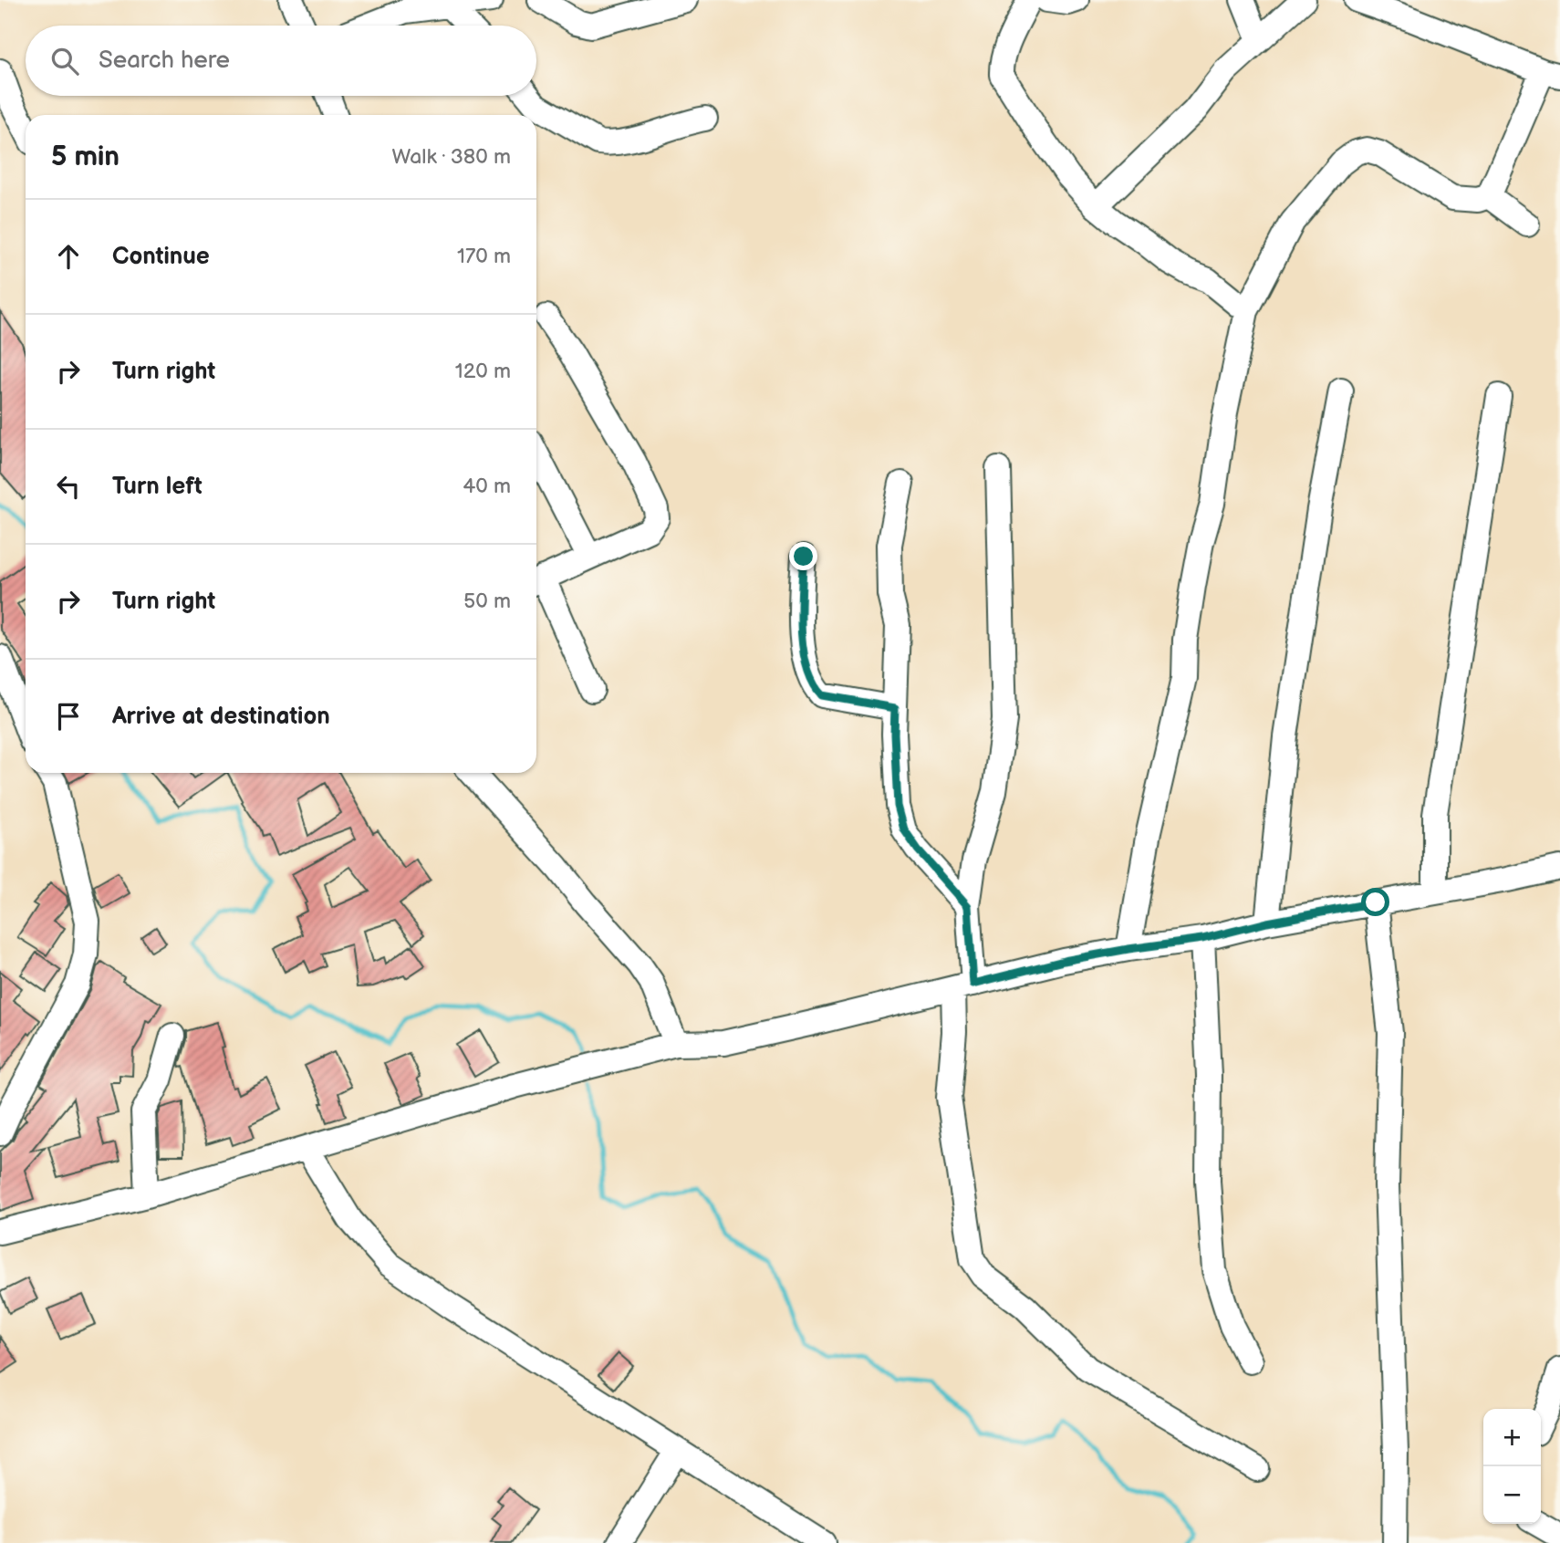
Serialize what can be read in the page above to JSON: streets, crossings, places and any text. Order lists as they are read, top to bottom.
{
  "page": {
    "search": "Search here",
    "heading": ["5 min", "Walk · 380 m"],
    "list": [
      ["Continue", "170 m"],
      ["Turn right", "120 m"],
      ["Turn left", "40 m"],
      ["Turn right", "50 m"],
      "Arrive at destination"
    ],
    "map_buttons": ["+", "−"]
  }
}
